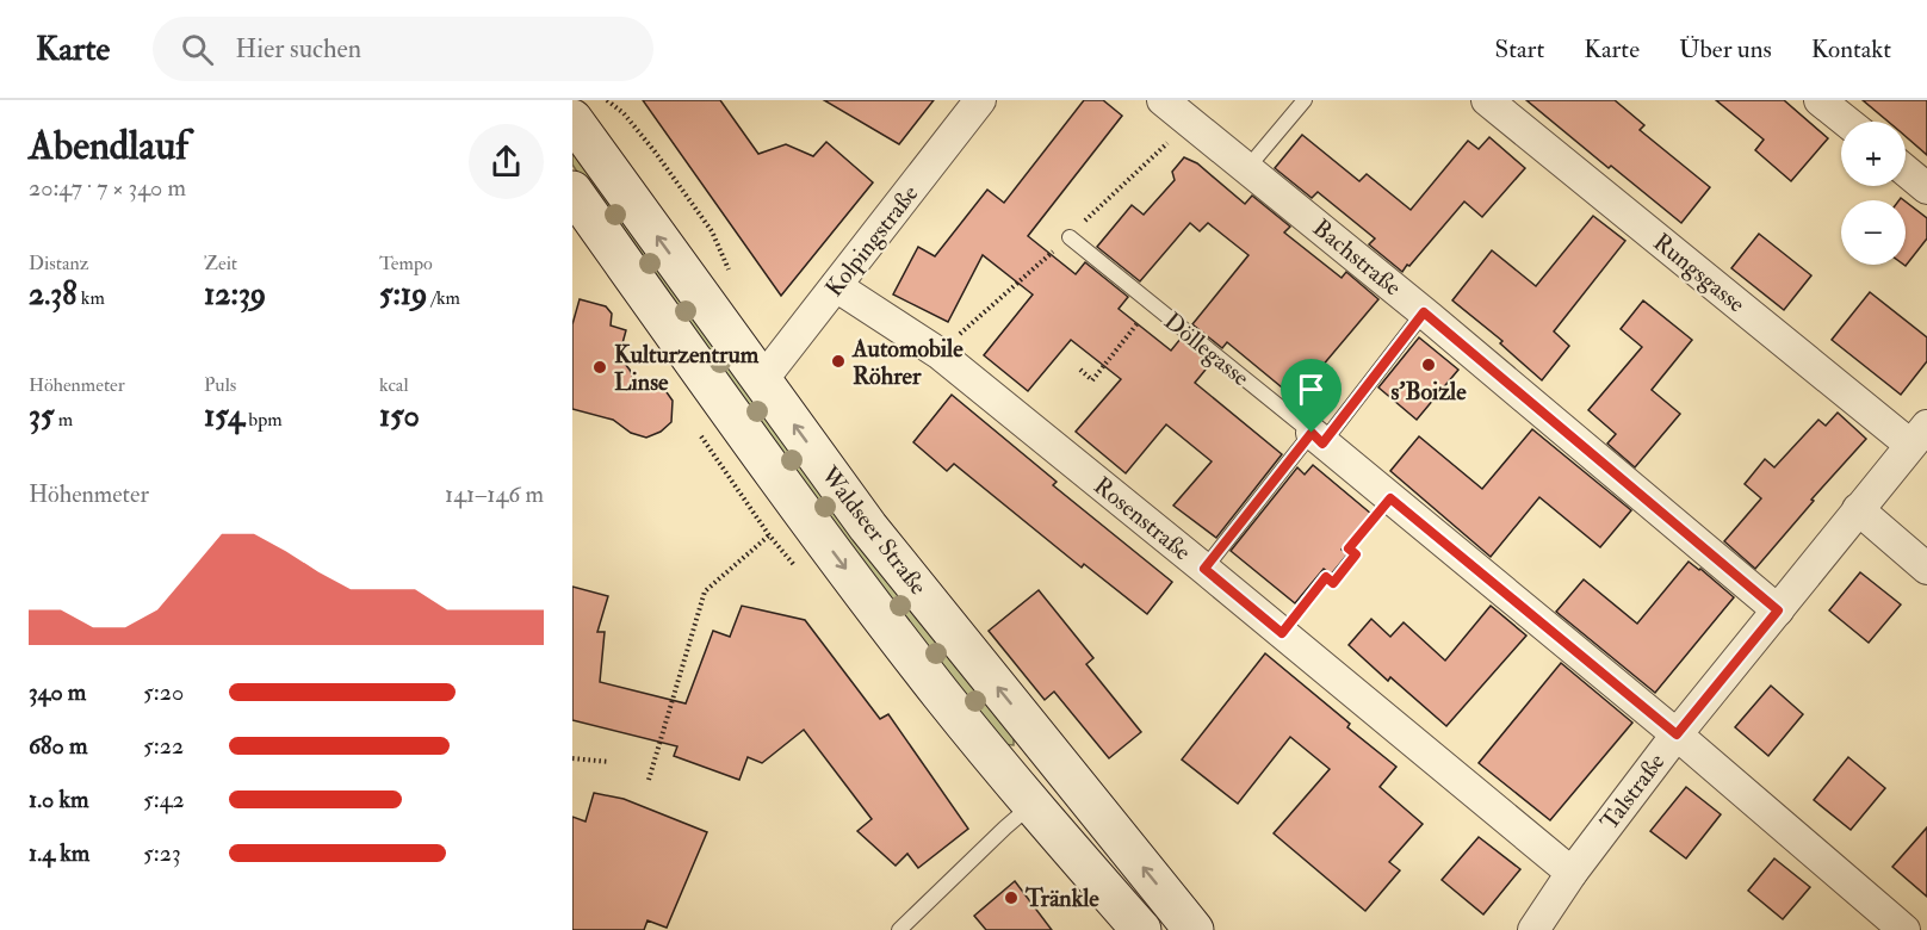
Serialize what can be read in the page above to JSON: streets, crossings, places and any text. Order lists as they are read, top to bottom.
{
  "streets": {
    "main road": ["Waldseer Straße"],
    "street": [
      "Kolpingstraße",
      "Bachstraße",
      "Rungsgasse",
      "Döllegasse",
      "Rosenstraße",
      "Talstraße"
    ]
  },
  "crossings": [
    ["Kolpingstraße", "Rosenstraße"],
    ["Kolpingstraße", "Waldseer Straße"],
    ["Bachstraße", "Talstraße"],
    ["Rungsgasse", "Talstraße"],
    ["Döllegasse", "Talstraße"],
    ["Rosenstraße", "Talstraße"]
  ],
  "places": [
    "Automobile Röhrer",
    "s'Boizle",
    "Kulturzentrum Linse",
    "Tränkle"
  ],
  "page": {
    "header": "Karte",
    "search": "Hier suchen",
    "nav": [
      "Start",
      "Karte",
      "Über uns",
      "Kontakt"
    ],
    "heading": ["Abendlauf", "20:47 · 7 × 340 m"],
    "map_buttons": ["+", "−"],
    "stats": [
      ["Distanz", "2.38 km"],
      ["Zeit", "12:39"],
      ["Tempo", "5:19 /km"],
      ["Höhenmeter", "35 m"],
      ["Puls", "154 bpm"],
      ["kcal", "150"]
    ],
    "chart": ["Höhenmeter", "141–146 m"],
    "list": [
      {
        "name": "340 m",
        "note": "5:20"
      },
      {
        "name": "680 m",
        "note": "5:22"
      },
      {
        "name": "1.0 km",
        "note": "5:42"
      },
      {
        "name": "1.4 km",
        "note": "5:23"
      }
    ]
  }
}
